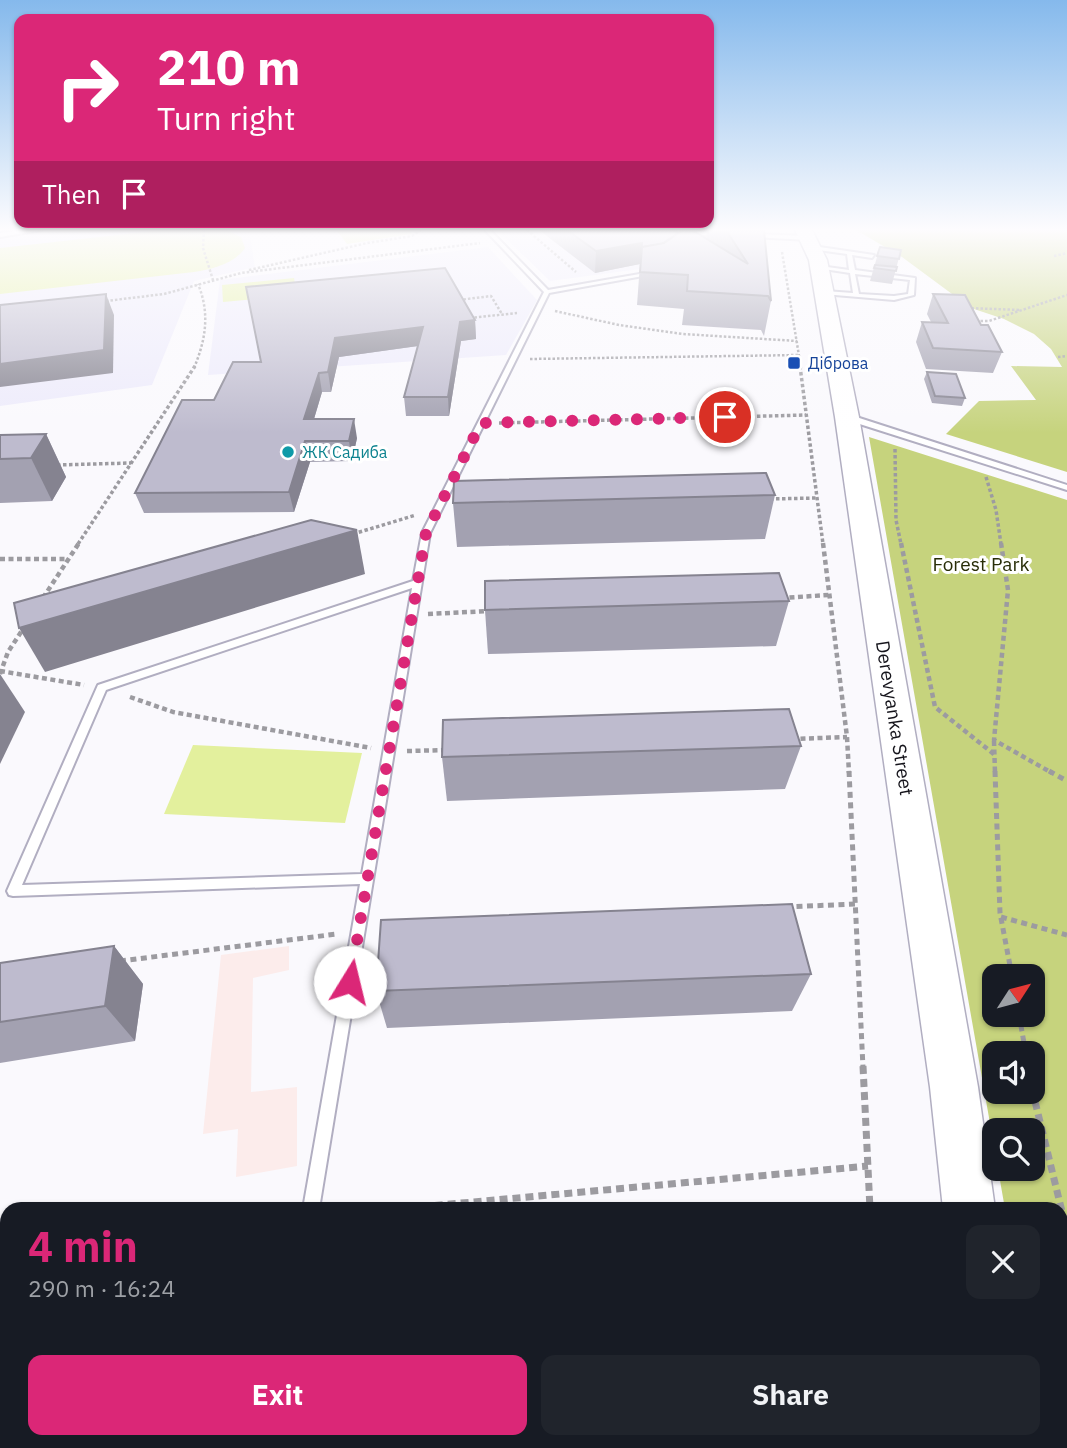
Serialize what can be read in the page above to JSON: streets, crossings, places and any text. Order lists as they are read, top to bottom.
{
  "streets": {
    "main road": ["Derevyanka Street"]
  },
  "parks": ["Forest Park"],
  "places": {
    "transit": ["Діброва"],
    "other": ["ЖК Садиба"]
  },
  "north": "top right",
  "page": {
    "turn": ["210 m", "Turn right"],
    "then": "Then",
    "heading": ["4 min", "290 m · 16:24"],
    "buttons": ["Exit", "Share"]
  }
}
